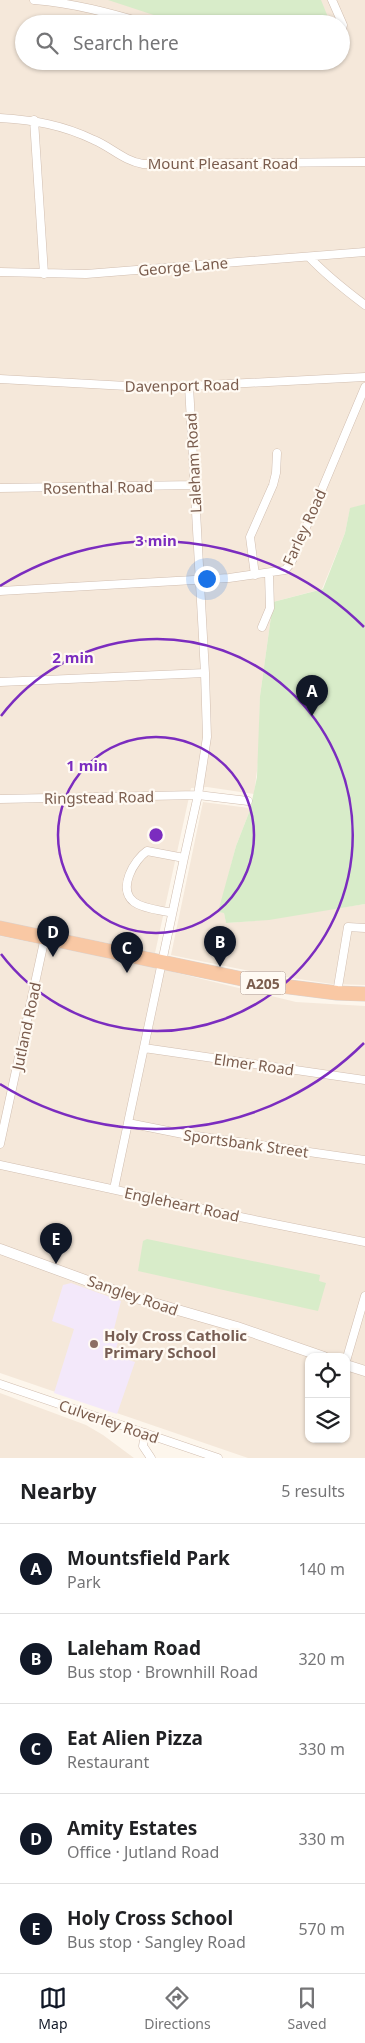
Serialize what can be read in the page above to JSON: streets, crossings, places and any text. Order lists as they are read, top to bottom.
{
  "streets": {
    "highway": ["A205"],
    "street": [
      "Mount Pleasant Road",
      "George Lane",
      "Davenport Road",
      "Laleham Road",
      "Rosenthal Road",
      "Farley Road",
      "Ringstead Road",
      "Jutland Road",
      "Elmer Road",
      "Sportsbank Street",
      "Engleheart Road",
      "Sangley Road",
      "Culverley Road"
    ]
  },
  "crossings": [
    ["Davenport Road", "Laleham Road"],
    ["Laleham Road", "Rosenthal Road"],
    ["Laleham Road", "Farley Road"],
    ["Laleham Road", "Ringstead Road"],
    ["Laleham Road", "A205"],
    ["Laleham Road", "Elmer Road"],
    ["Laleham Road", "Sportsbank Street"],
    ["Laleham Road", "Engleheart Road"],
    ["A205", "Jutland Road"]
  ],
  "places": ["Holy Cross Catholic Primary School"],
  "page": {
    "search": "Search here",
    "pins": [
      "A",
      "D",
      "B",
      "C",
      "E"
    ],
    "heading": ["Nearby", "5 results"],
    "list": [
      {
        "mark": "A",
        "name": "Mountsfield Park",
        "note": "Park",
        "value": "140 m"
      },
      {
        "mark": "B",
        "name": "Laleham Road",
        "note": "Bus stop · Brownhill Road",
        "value": "320 m"
      },
      {
        "mark": "C",
        "name": "Eat Alien Pizza",
        "note": "Restaurant",
        "value": "330 m"
      },
      {
        "mark": "D",
        "name": "Amity Estates",
        "note": "Office · Jutland Road",
        "value": "330 m"
      },
      {
        "mark": "E",
        "name": "Holy Cross School",
        "note": "Bus stop · Sangley Road",
        "value": "570 m"
      }
    ],
    "nav": ["Map", "Directions", "Saved"]
  },
  "rings": ["3 min", "2 min", "1 min"]
}
